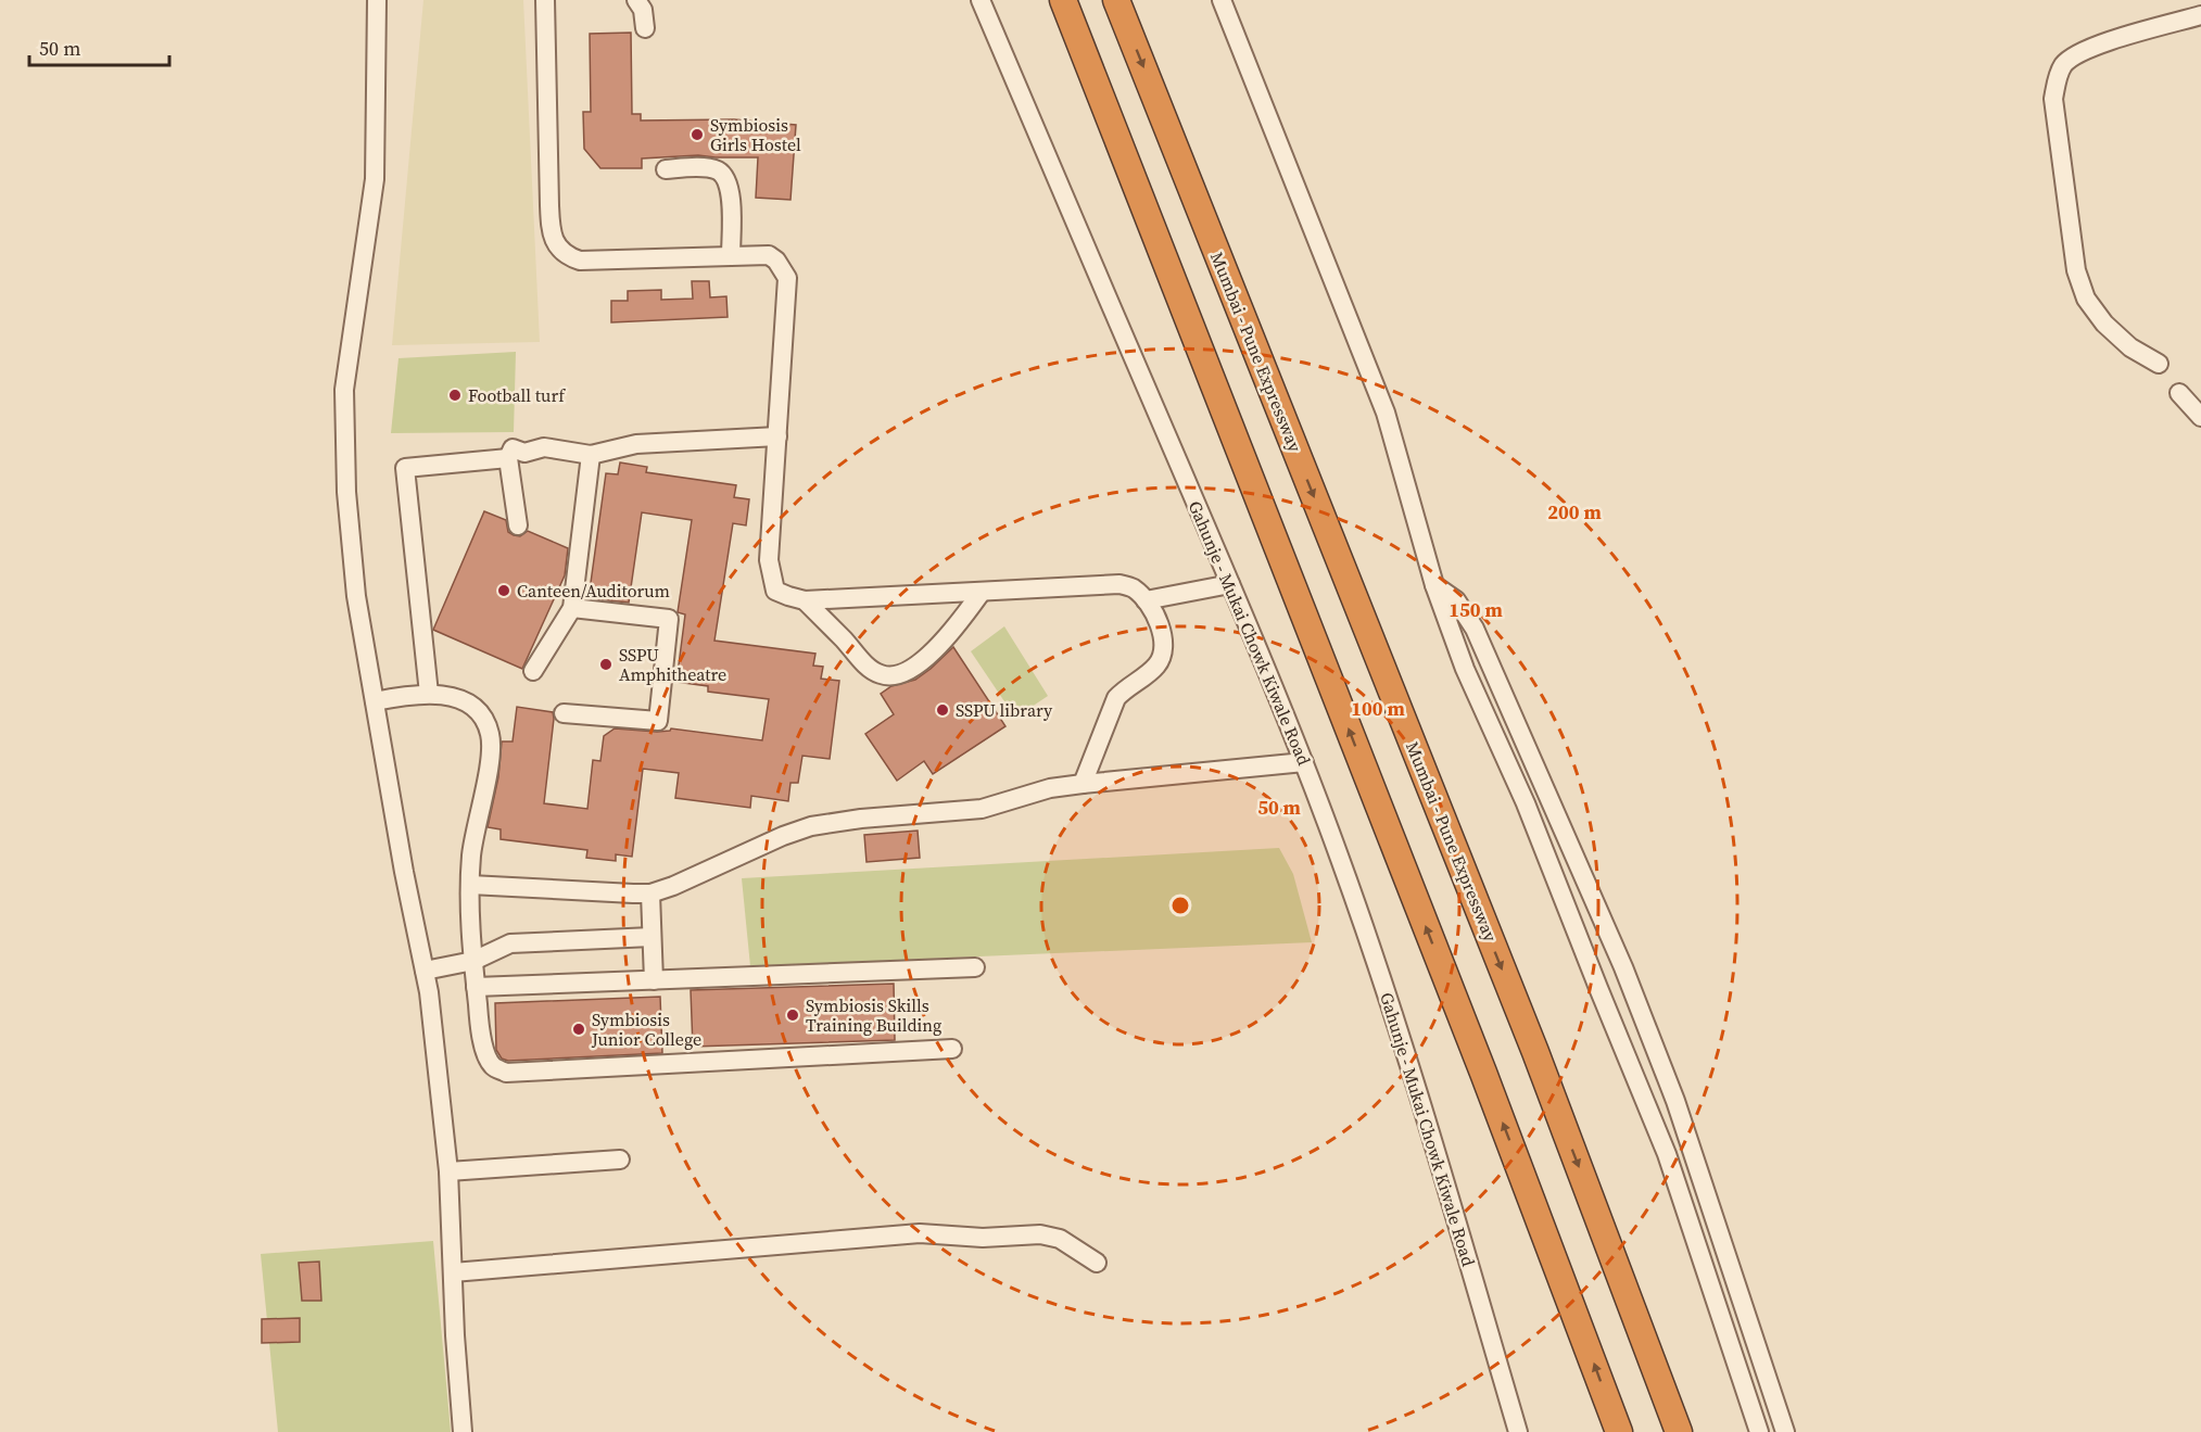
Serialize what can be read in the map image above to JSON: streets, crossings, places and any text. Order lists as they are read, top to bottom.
{
  "streets": {
    "highway": ["Mumbai - Pune Expressway"],
    "street": ["Gahunje - Mukai Chowk Kiwale Road"]
  },
  "places": [
    "Symbiosis Girls Hostel",
    "Football turf",
    "Canteen/Auditorum",
    "SSPU Amphitheatre",
    "SSPU library",
    "Symbiosis Skills Training Building",
    "Symbiosis Junior College"
  ],
  "scale_bar": "50 m",
  "rings": [
    "200 m",
    "150 m",
    "100 m",
    "50 m"
  ]
}
